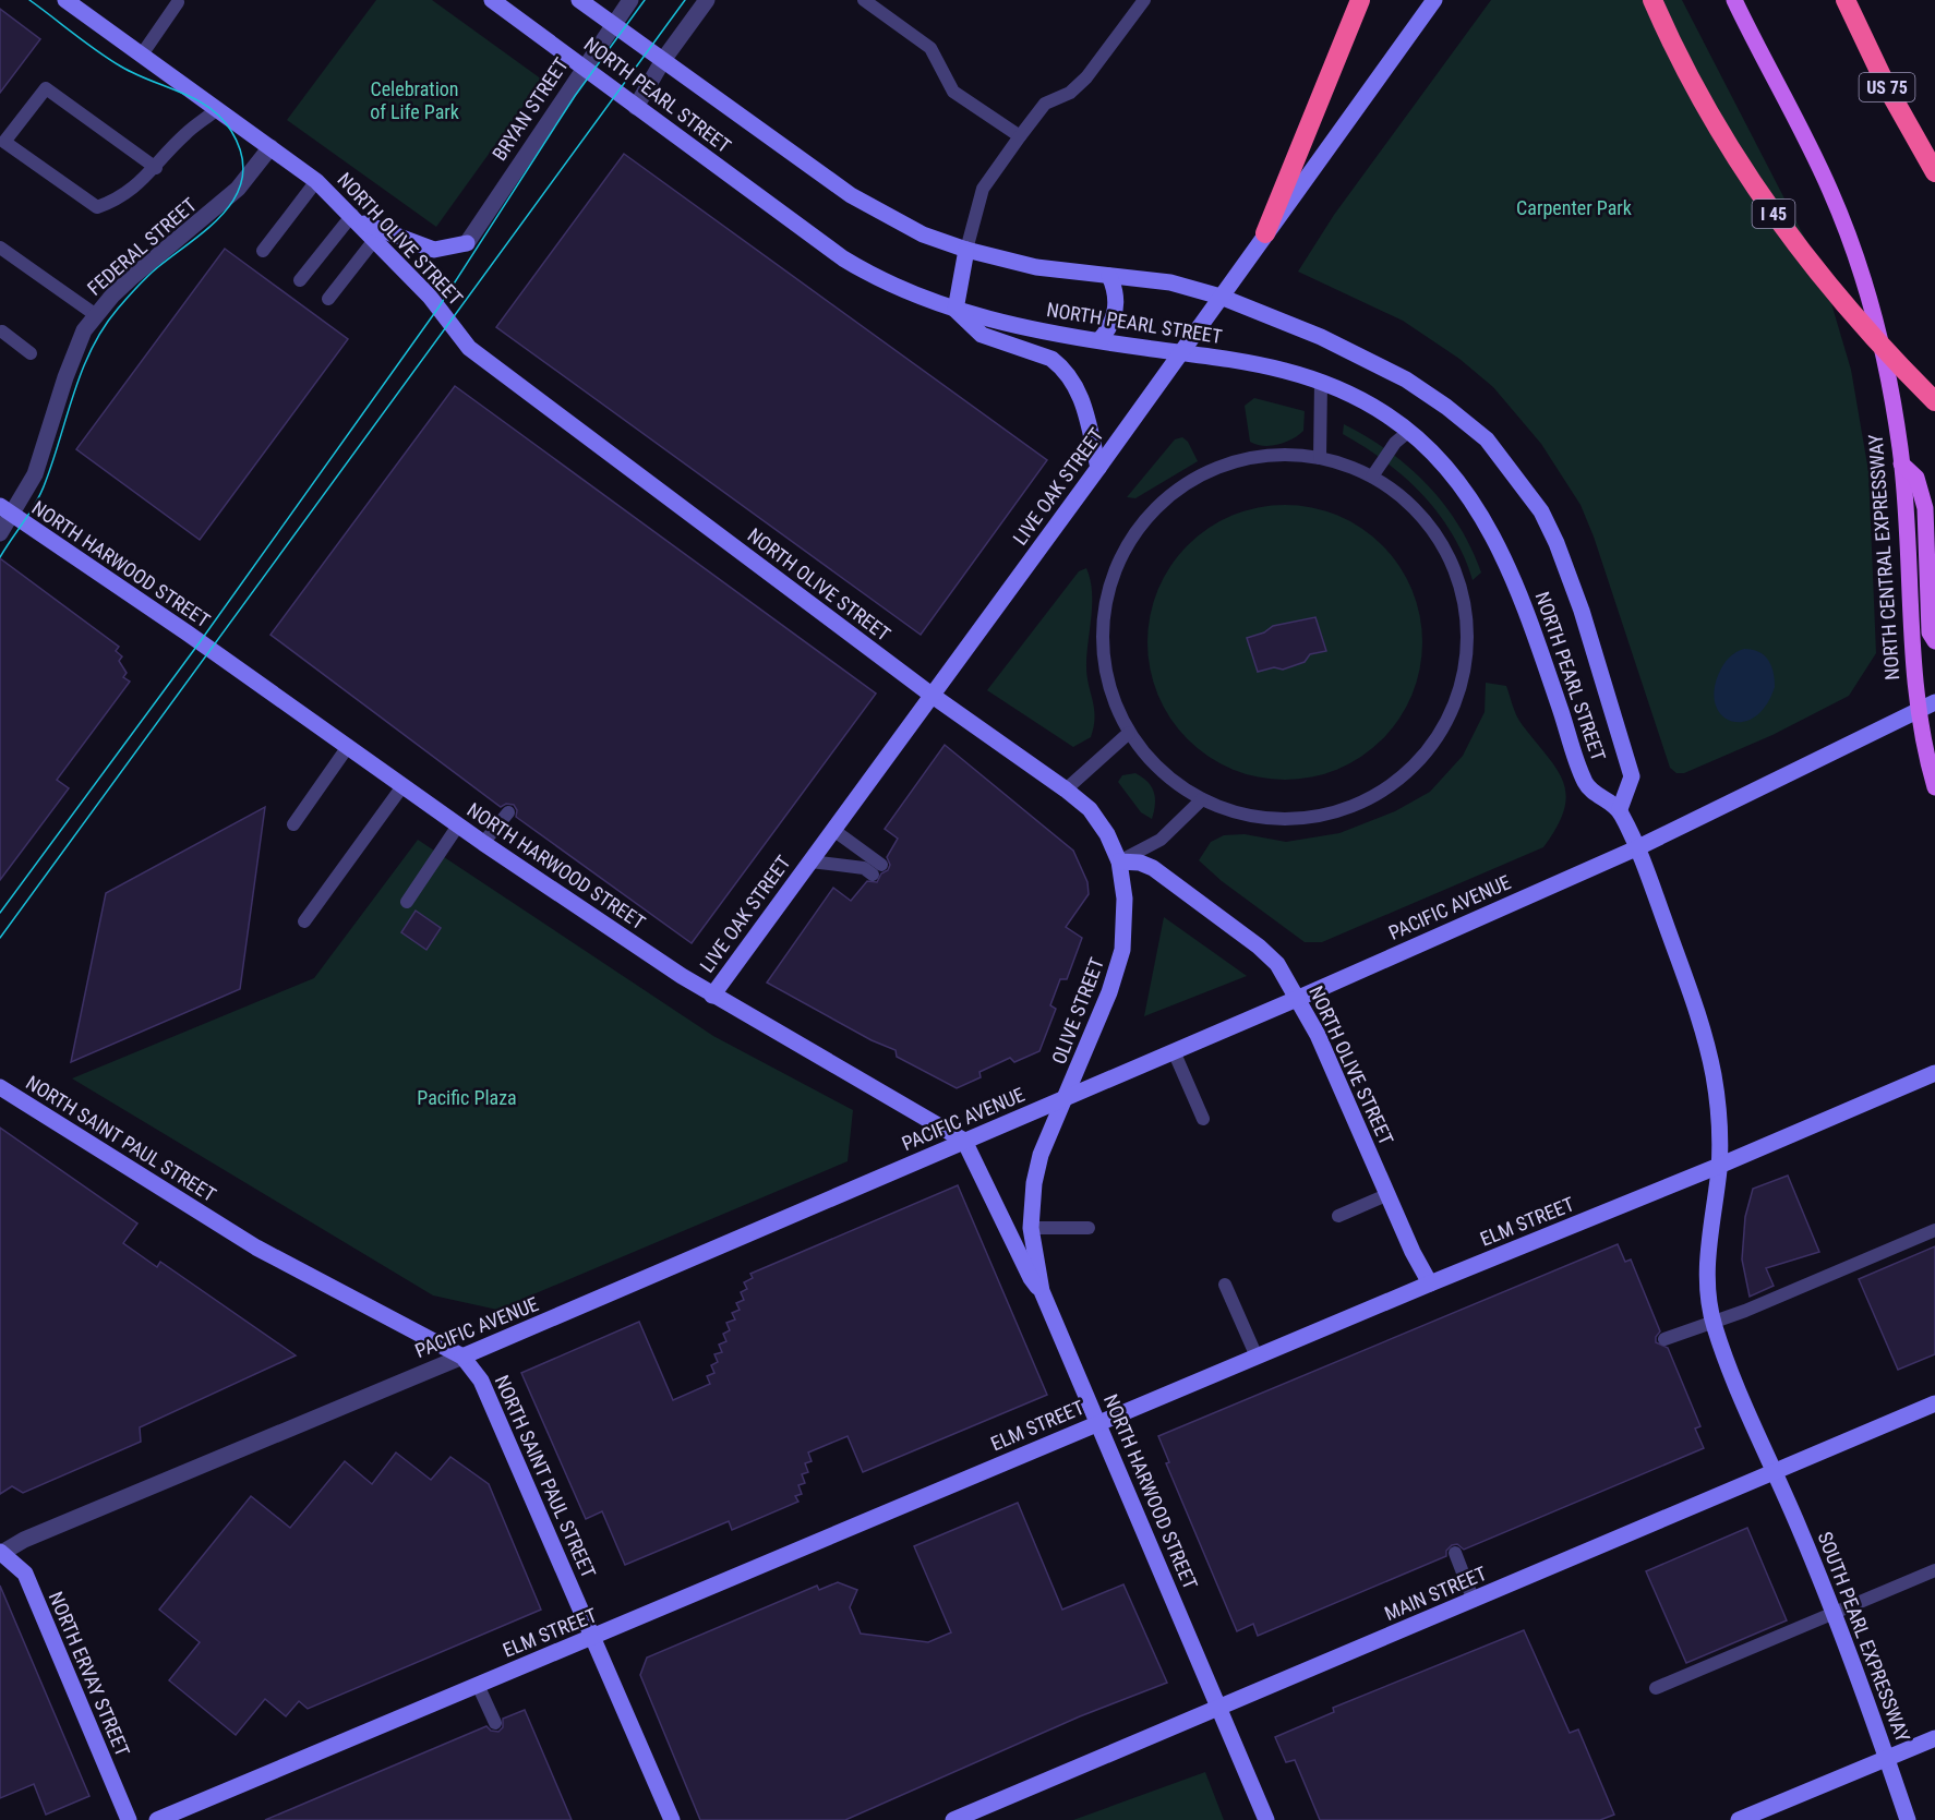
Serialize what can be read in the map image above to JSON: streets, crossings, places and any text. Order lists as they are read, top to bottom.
{
  "streets": {
    "highway": ["US 75", "I 45"],
    "main road": ["NORTH CENTRAL EXPRESSWAY"],
    "street": [
      "NORTH PEARL STREET",
      "BRYAN STREET",
      "NORTH OLIVE STREET",
      "FEDERAL STREET",
      "LIVE OAK STREET",
      "NORTH HARWOOD STREET",
      "PACIFIC AVENUE",
      "OLIVE STREET",
      "NORTH SAINT PAUL STREET",
      "ELM STREET",
      "MAIN STREET",
      "SOUTH PEARL EXPRESSWAY",
      "NORTH ERVAY STREET"
    ]
  },
  "crossings": [
    ["NORTH PEARL STREET", "BRYAN STREET"],
    ["NORTH PEARL STREET", "LIVE OAK STREET"],
    ["BRYAN STREET", "NORTH OLIVE STREET"],
    ["NORTH OLIVE STREET", "FEDERAL STREET"],
    ["NORTH OLIVE STREET", "LIVE OAK STREET"],
    ["NORTH OLIVE STREET", "PACIFIC AVENUE"],
    ["NORTH OLIVE STREET", "OLIVE STREET"],
    ["NORTH OLIVE STREET", "ELM STREET"],
    ["FEDERAL STREET", "NORTH HARWOOD STREET"],
    ["LIVE OAK STREET", "NORTH HARWOOD STREET"],
    ["NORTH CENTRAL EXPRESSWAY", "PACIFIC AVENUE"],
    ["NORTH HARWOOD STREET", "PACIFIC AVENUE"],
    ["NORTH HARWOOD STREET", "OLIVE STREET"],
    ["NORTH HARWOOD STREET", "ELM STREET"],
    ["NORTH HARWOOD STREET", "MAIN STREET"],
    ["PACIFIC AVENUE", "OLIVE STREET"],
    ["PACIFIC AVENUE", "NORTH SAINT PAUL STREET"],
    ["PACIFIC AVENUE", "SOUTH PEARL EXPRESSWAY"],
    ["PACIFIC AVENUE", "NORTH ERVAY STREET"],
    ["NORTH SAINT PAUL STREET", "ELM STREET"],
    ["ELM STREET", "SOUTH PEARL EXPRESSWAY"],
    ["MAIN STREET", "SOUTH PEARL EXPRESSWAY"]
  ],
  "parks": ["Celebration of Life Park", "Carpenter Park", "Pacific Plaza"]
}
